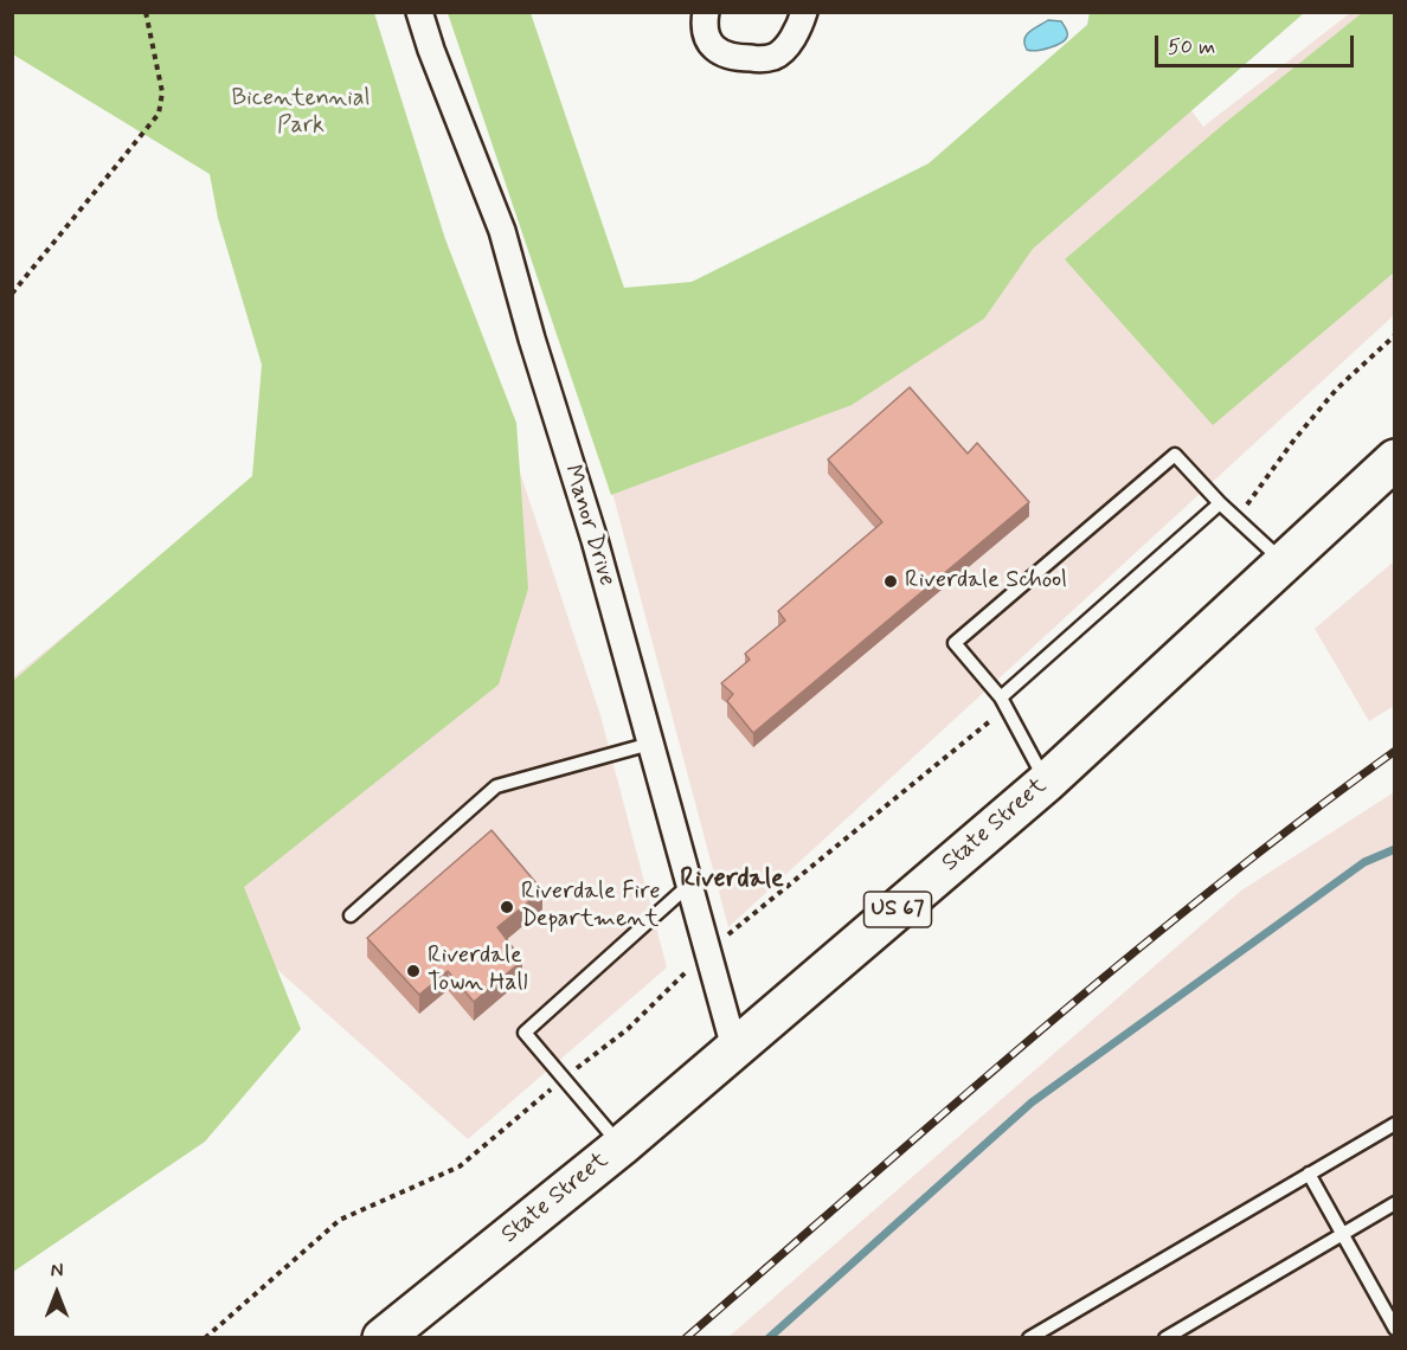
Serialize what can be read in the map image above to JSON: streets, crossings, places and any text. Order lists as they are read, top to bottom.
{
  "streets": {
    "main road": ["State Street", "US 67"],
    "street": ["Manor Drive"]
  },
  "crossings": [
    ["Manor Drive", "State Street"]
  ],
  "districts": ["Riverdale"],
  "parks": ["Bicentennial Park"],
  "places": ["Riverdale School", "Riverdale Fire Department", "Riverdale Town Hall"],
  "scale_bar": "50 m",
  "north": "top"
}
